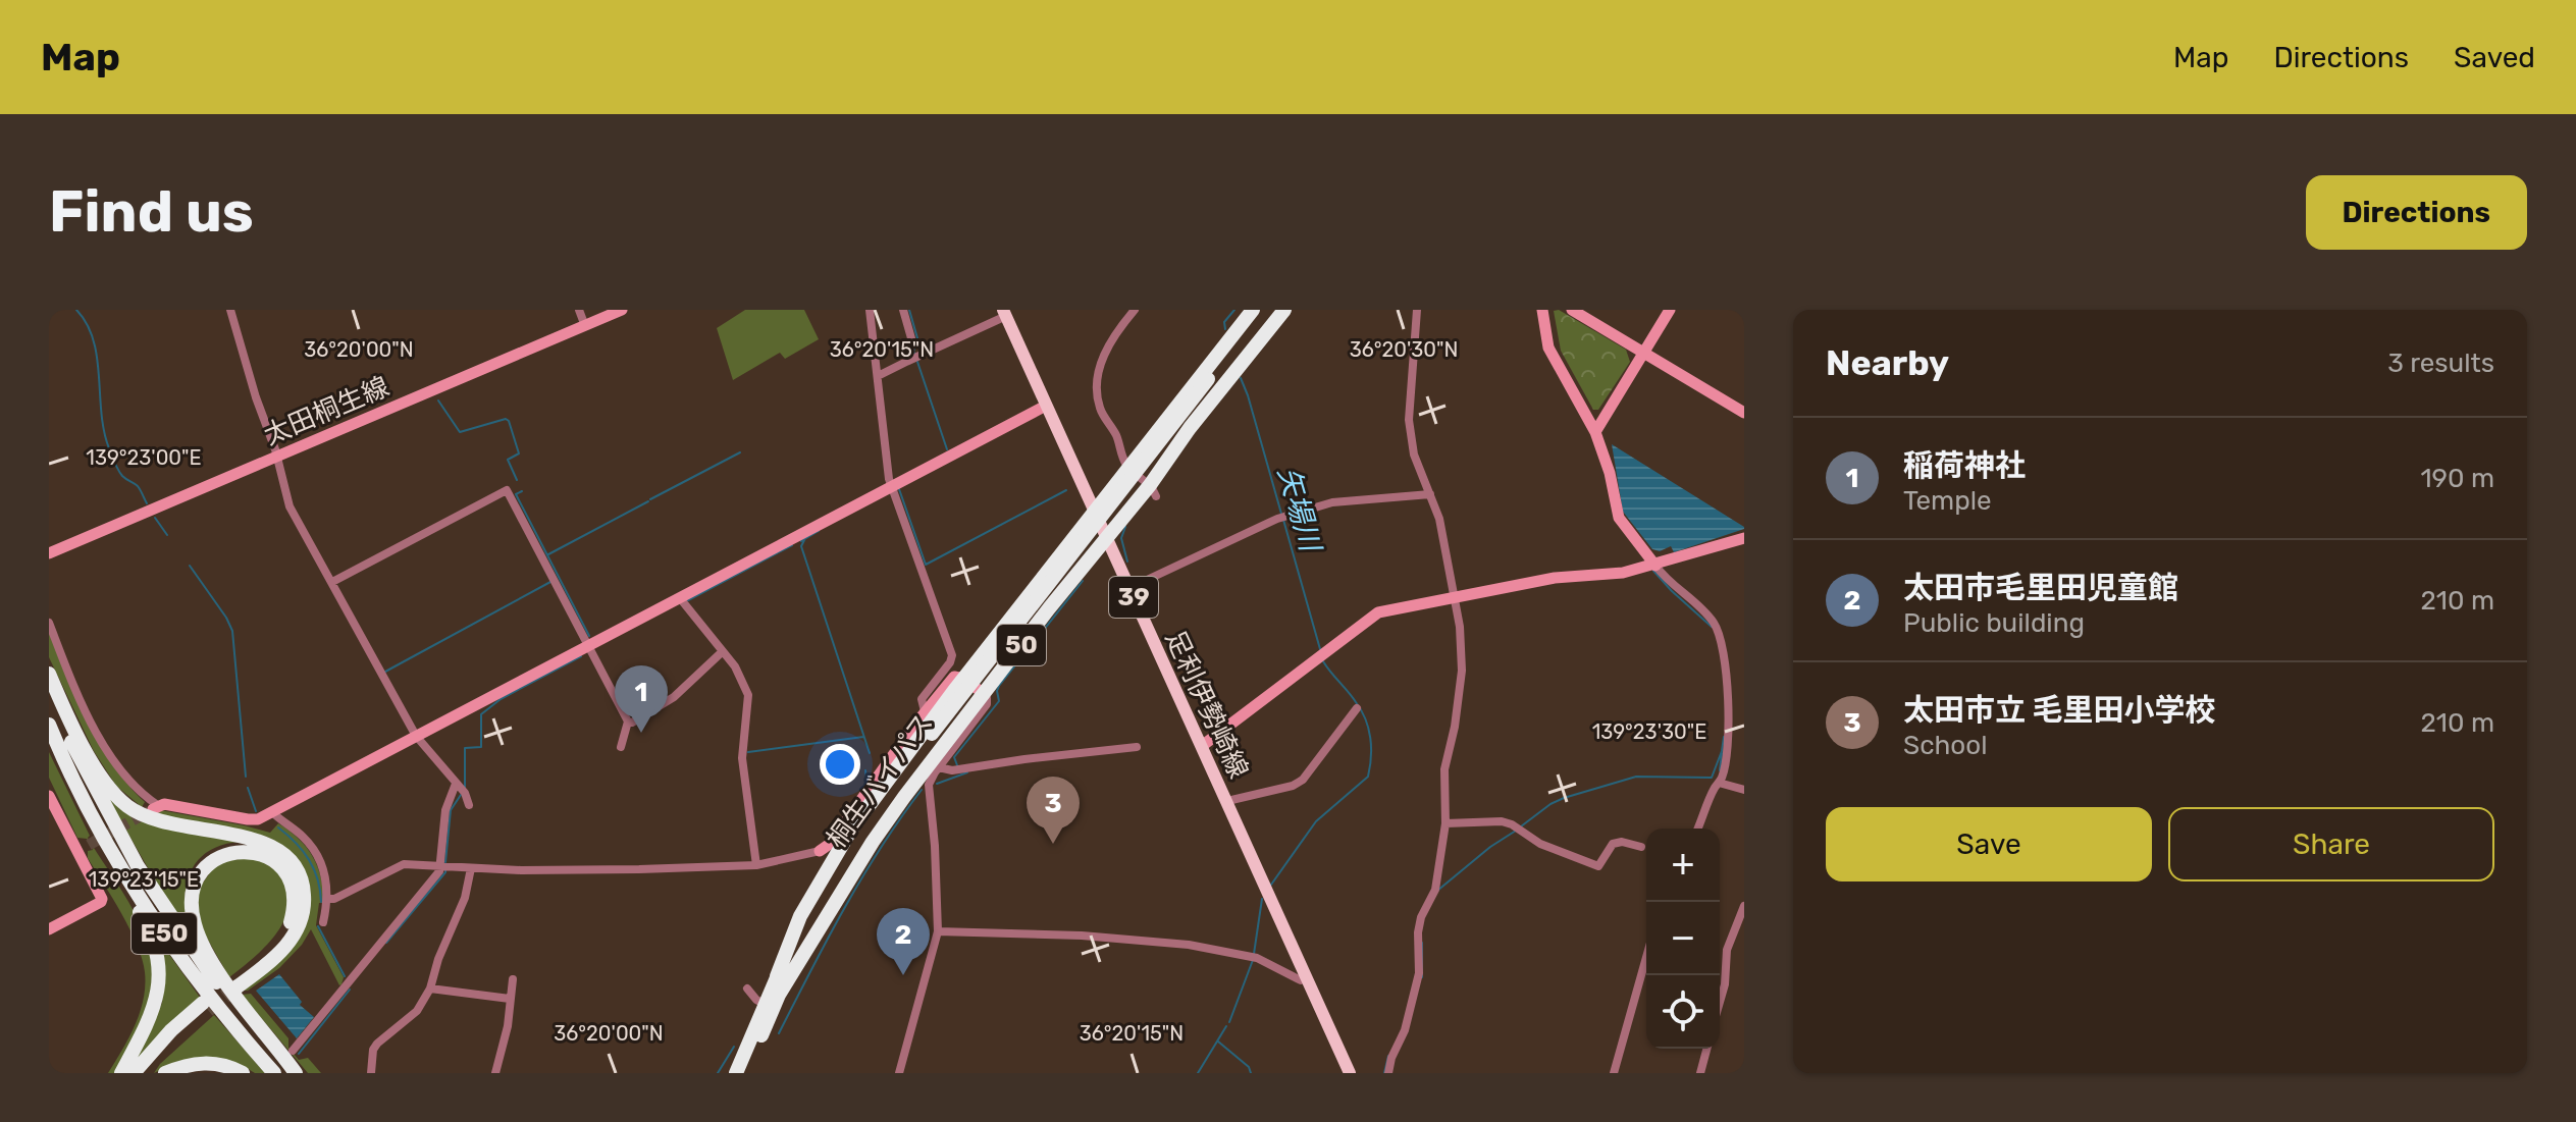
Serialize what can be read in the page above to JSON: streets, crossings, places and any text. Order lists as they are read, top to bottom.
{
  "streets": {
    "highway": ["50", "桐生バイパス", "E50"],
    "main road": ["39", "足利伊勢崎線"],
    "street": ["太田桐生線"]
  },
  "crossings": [
    ["50", "足利伊勢崎線"],
    ["50", "桐生バイパス"]
  ],
  "water": ["矢場川"],
  "page": {
    "header": "Map",
    "nav": ["Map", "Directions", "Saved"],
    "buttons": [
      "Directions",
      ["Save", "Share"]
    ],
    "title": "Find us",
    "heading": ["Nearby", "3 results"],
    "list": [
      {
        "mark": "1",
        "name": "稲荷神社",
        "note": "Temple",
        "value": "190 m"
      },
      {
        "mark": "2",
        "name": "太田市毛里田児童館",
        "note": "Public building",
        "value": "210 m"
      },
      {
        "mark": "3",
        "name": "太田市立 毛里田小学校",
        "note": "School",
        "value": "210 m"
      }
    ],
    "pins": ["1", "3", "2"],
    "map_buttons": ["+", "−"]
  },
  "coordinates": [
    "36°20'00\"N",
    "36°20'15\"N",
    "36°20'30\"N",
    "139°23'00\"E",
    "139°23'30\"E",
    "139°23'15\"E"
  ]
}
